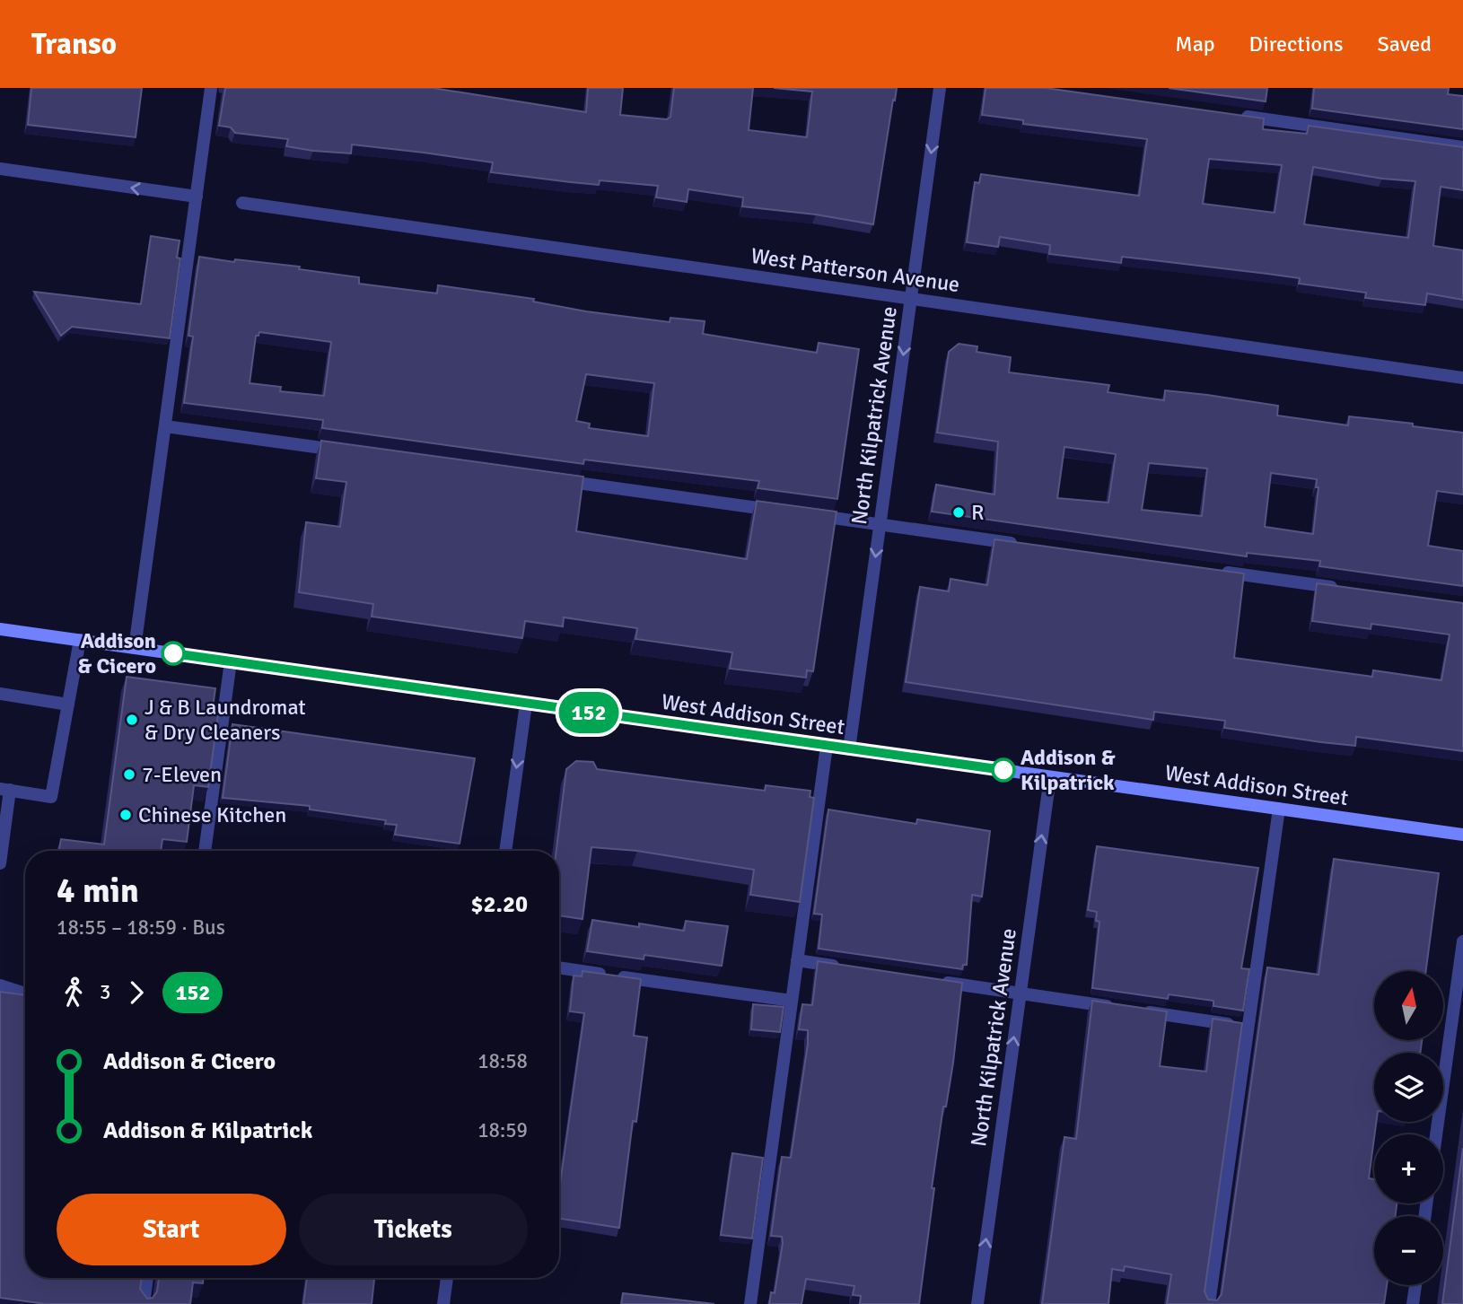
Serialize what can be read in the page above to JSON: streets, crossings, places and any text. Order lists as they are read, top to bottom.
{
  "streets": {
    "main road": ["West Addison Street"],
    "street": ["West Patterson Avenue", "North Kilpatrick Avenue"]
  },
  "crossings": [
    ["West Patterson Avenue", "North Kilpatrick Avenue"],
    ["North Kilpatrick Avenue", "West Addison Street"]
  ],
  "places": [
    "R",
    "Addison & Cicero",
    "J & B Laundromat & Dry Cleaners",
    "Addison & Kilpatrick",
    "7-Eleven",
    "Chinese Kitchen"
  ],
  "lines": ["bus line 152"],
  "north": "top",
  "page": {
    "header": "Transo",
    "nav": ["Map", "Directions", "Saved"],
    "on_map": "152",
    "heading": ["4 min", "18:55 – 18:59 · Bus", "$2.20"],
    "legs": ["3", "152"],
    "map_buttons": ["+", "−"],
    "list": [
      {
        "name": "Addison & Cicero",
        "value": "18:58"
      },
      {
        "name": "Addison & Kilpatrick",
        "value": "18:59"
      }
    ],
    "buttons": ["Start", "Tickets"]
  }
}
